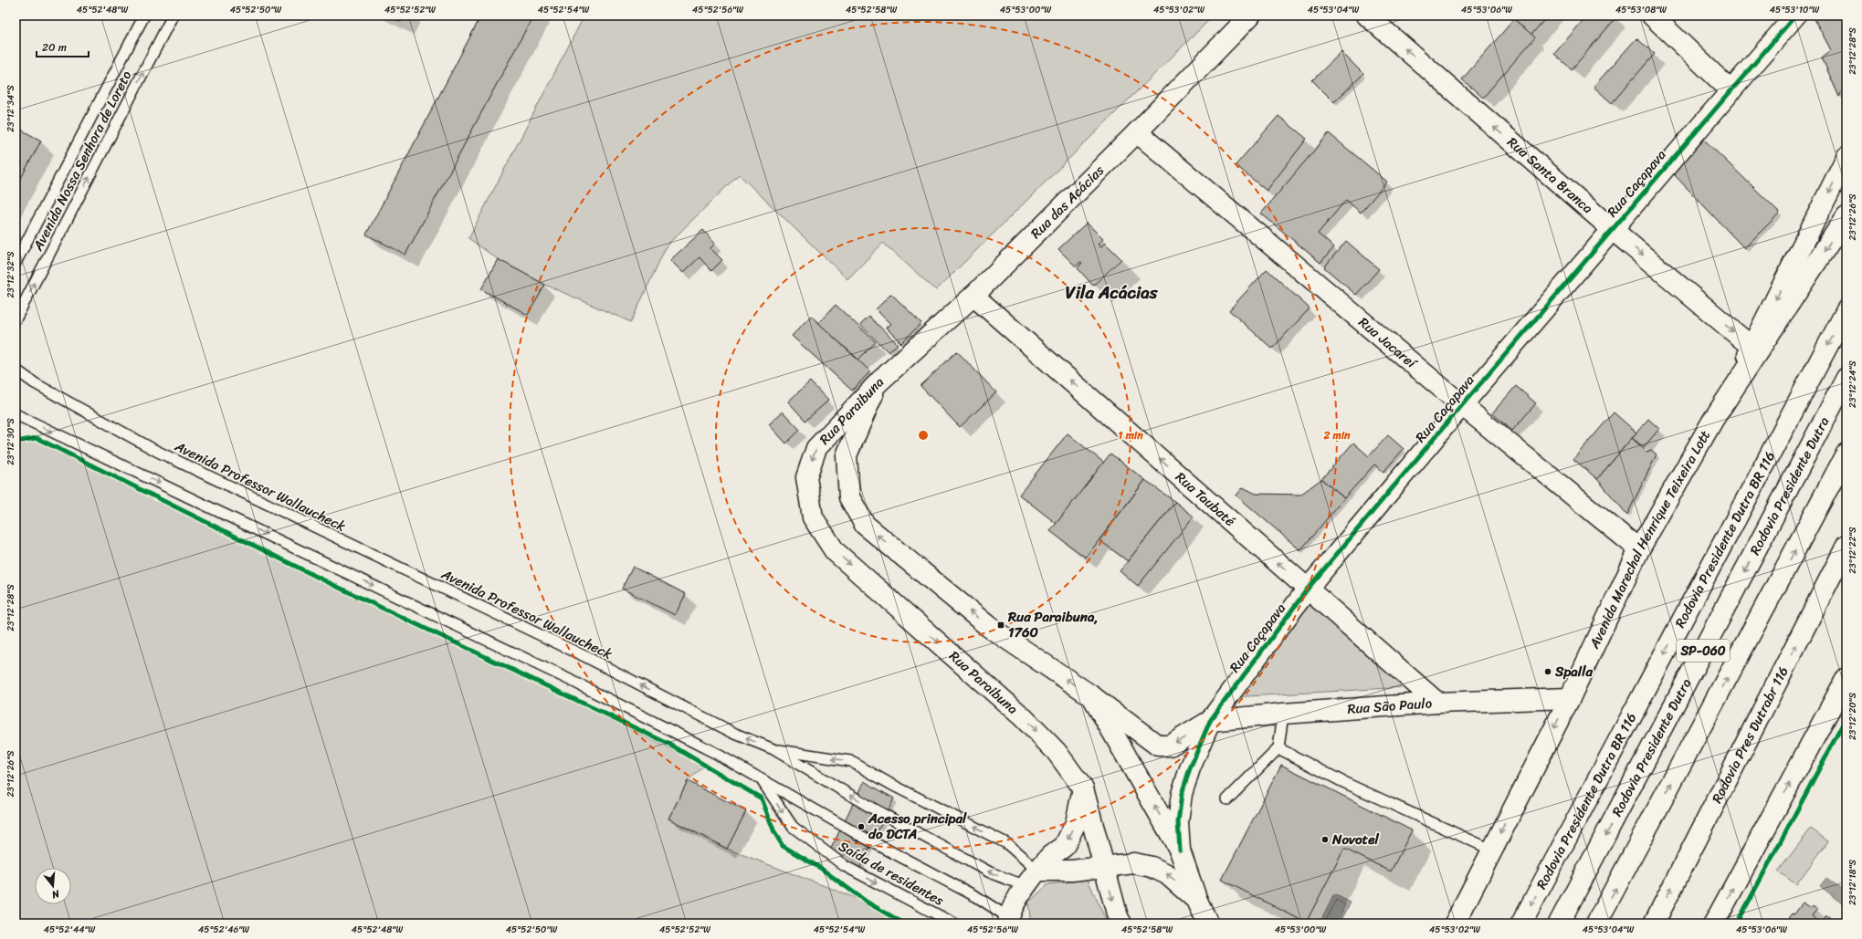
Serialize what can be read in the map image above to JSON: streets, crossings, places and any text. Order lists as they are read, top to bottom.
{
  "streets": {
    "main road": [
      "Rua Santa Branca",
      "Rua Caçapava",
      "Rua das Acácias",
      "Rua Jacareí",
      "Rua Paraibuna",
      "Rodovia Presidente Dutra",
      "Rua Taubaté",
      "Rodovia Presidente Dutra BR 116",
      "Avenida Marechal Henrique Teixeira Lott",
      "SP-060",
      "Rua São Paulo",
      "Rodovia Pres Dutrabr 116"
    ],
    "lane": ["Avenida Nossa Senhora de Loreto", "Avenida Professor Wallaucheck", "Saída de residentes"]
  },
  "crossings": [
    ["Rua Santa Branca", "Rua Caçapava"],
    ["Rua Santa Branca", "Avenida Marechal Henrique Teixeira Lott"],
    ["Rua Caçapava", "Rua Jacareí"],
    ["Rua Caçapava", "Rua Paraibuna"],
    ["Rua Caçapava", "Rua Taubaté"],
    ["Rua Caçapava", "Rua São Paulo"],
    ["Rua das Acácias", "Rua Jacareí"],
    ["Rua das Acácias", "Rua Paraibuna"],
    ["Rua das Acácias", "Rua Taubaté"],
    ["Rua Jacareí", "Avenida Marechal Henrique Teixeira Lott"],
    ["Rua Paraibuna", "Rua São Paulo"],
    ["Rua Taubaté", "Rua São Paulo"],
    ["Avenida Marechal Henrique Teixeira Lott", "Rua São Paulo"]
  ],
  "one_way": ["Rua Taubaté"],
  "districts": ["Vila Acácias"],
  "places": {
    "transit": ["Rua Paraibuna, 1760"],
    "other": ["Spalla", "Acesso principal do DCTA", "Novotel"]
  },
  "scale_bar": "20 m",
  "north": "bottom",
  "coordinates": [
    "45°52'48\"W",
    "45°52'50\"W",
    "45°52'52\"W",
    "45°52'54\"W",
    "45°52'56\"W",
    "45°52'58\"W",
    "45°53'00\"W",
    "45°53'02\"W",
    "45°53'04\"W",
    "45°53'06\"W",
    "45°53'08\"W",
    "45°53'10\"W",
    "23°12'28\"S",
    "23°12'34\"S",
    "23°12'26\"S",
    "23°12'32\"S",
    "23°12'24\"S",
    "23°12'30\"S",
    "23°12'22\"S",
    "23°12'20\"S",
    "23°12'18\"S",
    "45°52'44\"W",
    "45°52'46\"W"
  ],
  "rings": ["1 min", "2 min"]
}
